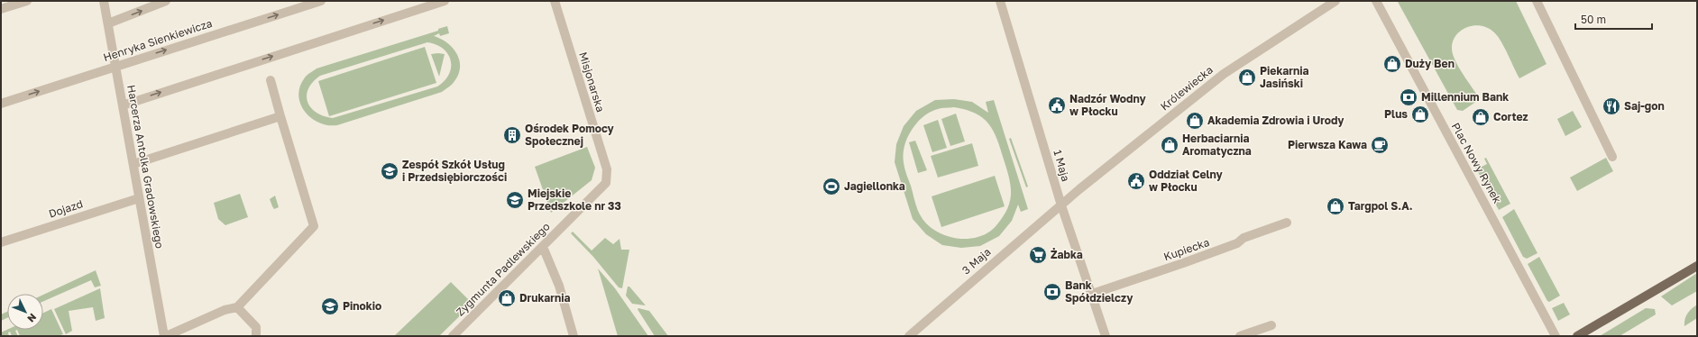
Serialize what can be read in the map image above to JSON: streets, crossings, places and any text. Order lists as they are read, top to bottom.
{
  "streets": {
    "street": [
      "Henryka Sienkiewicza",
      "Misjonarska",
      "Królewiecka",
      "Plac Nowy Rynek",
      "1 Maja",
      "Harcerza Antolka Gradowskiego",
      "Dojazd",
      "Kupiecka",
      "3 Maja",
      "Zygmunta Padlewskiego"
    ]
  },
  "crossings": [
    ["Henryka Sienkiewicza", "Harcerza Antolka Gradowskiego"],
    ["Misjonarska", "Zygmunta Padlewskiego"],
    ["Królewiecka", "1 Maja"],
    ["Królewiecka", "3 Maja"],
    ["1 Maja", "Kupiecka"],
    ["1 Maja", "3 Maja"],
    ["Harcerza Antolka Gradowskiego", "Dojazd"]
  ],
  "places": {
    "shop": [
      "Duży Ben",
      "Piekarnia Jasiński",
      "Plus",
      "Cortez",
      "Akademia Zdrowia i Urody",
      "Herbaciarnia Aromatyczna",
      "Targpol S.A.",
      "Drukarnia"
    ],
    "bank": ["Millennium Bank", "Bank Spółdzielczy"],
    "public building": ["Nadzór Wodny w Płocku", "Oddział Celny w Płocku"],
    "restaurant": ["Saj-gon"],
    "building": ["Ośrodek Pomocy Społecznej"],
    "cafe": ["Pierwsza Kawa"],
    "school or university": ["Zespół Szkół Usług i Przedsiębiorczości", "Miejskie Przedszkole nr 33", "Pinokio"],
    "sports": ["Jagiellonka"],
    "supermarket": ["Żabka"]
  },
  "scale_bar": "50 m",
  "north": "bottom right"
}
